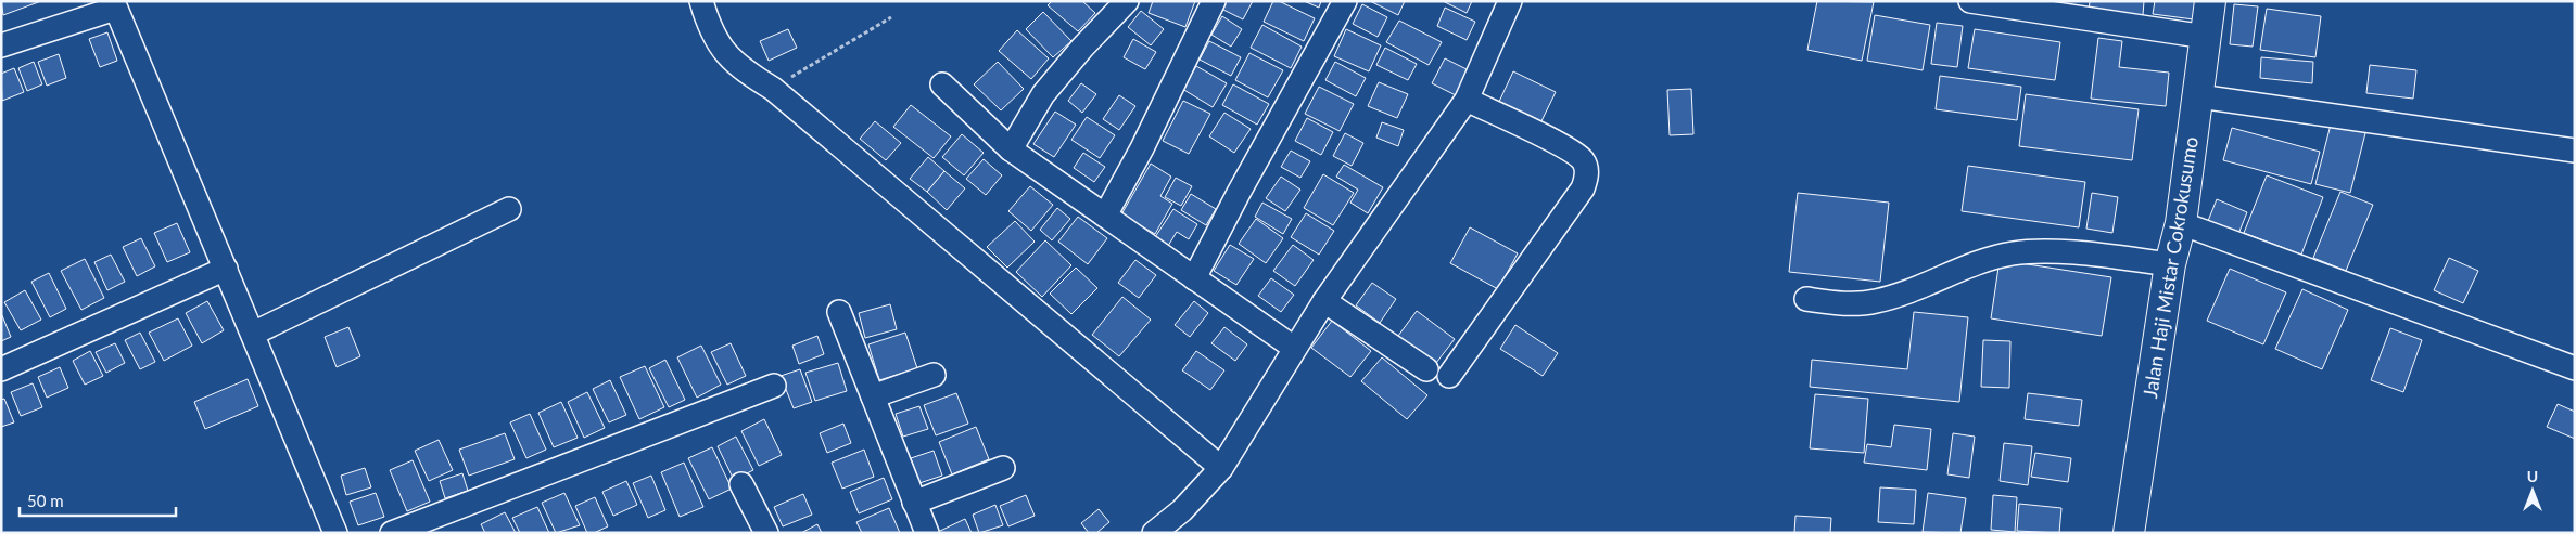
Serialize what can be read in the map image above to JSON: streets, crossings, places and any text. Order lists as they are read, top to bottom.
{
  "streets": {
    "main road": ["Jalan Haji Mistar Cokrokusumo"]
  },
  "scale_bar": "50 m",
  "north": "top"
}
